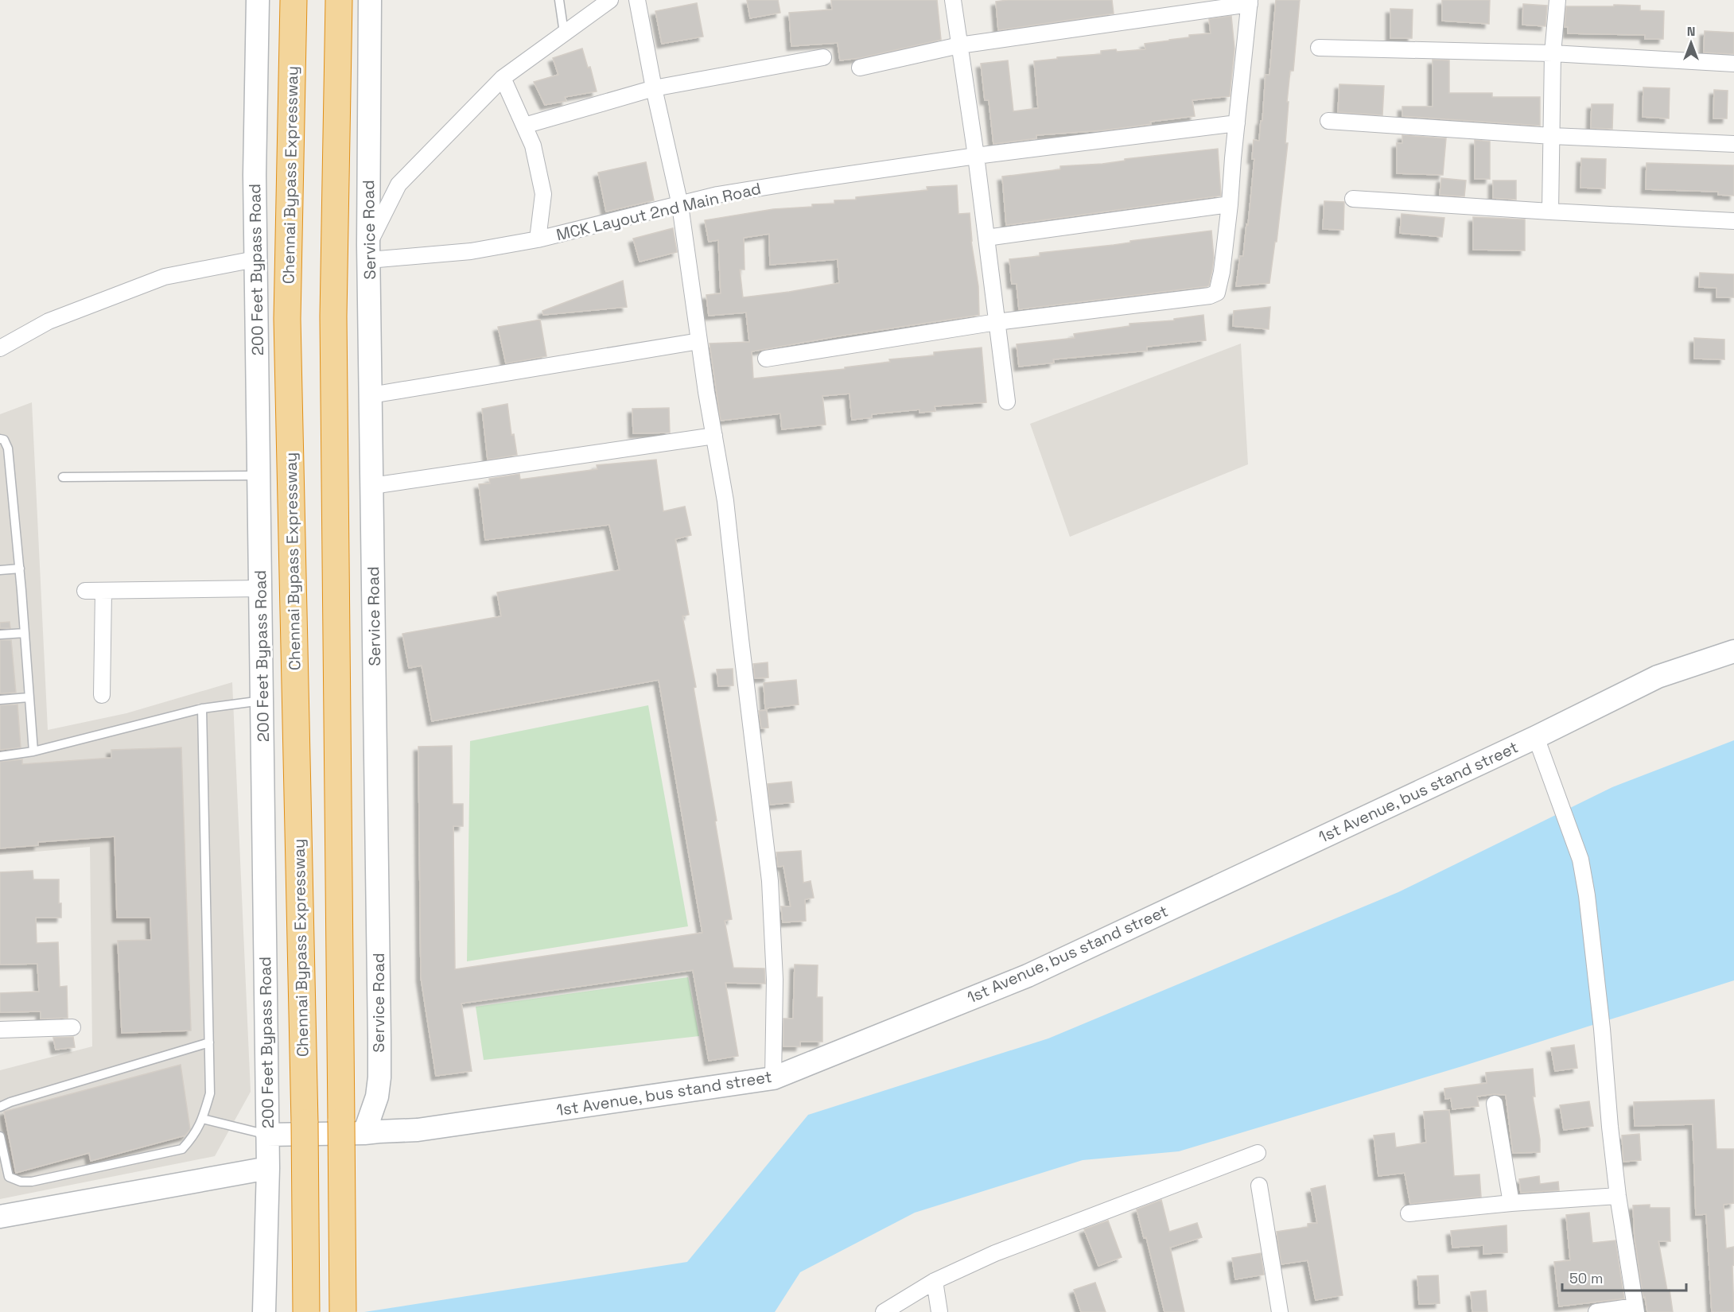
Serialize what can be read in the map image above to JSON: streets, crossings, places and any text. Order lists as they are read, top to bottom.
{
  "streets": {
    "highway": ["Chennai Bypass Expressway"],
    "street": [
      "MCK Layout 2nd Main Road",
      "Service Road",
      "200 Feet Bypass Road",
      "1st Avenue, bus stand street"
    ]
  },
  "crossings": [
    ["MCK Layout 2nd Main Road", "Service Road"],
    ["Service Road", "1st Avenue, bus stand street"]
  ],
  "scale_bar": "50 m",
  "north": "top"
}
